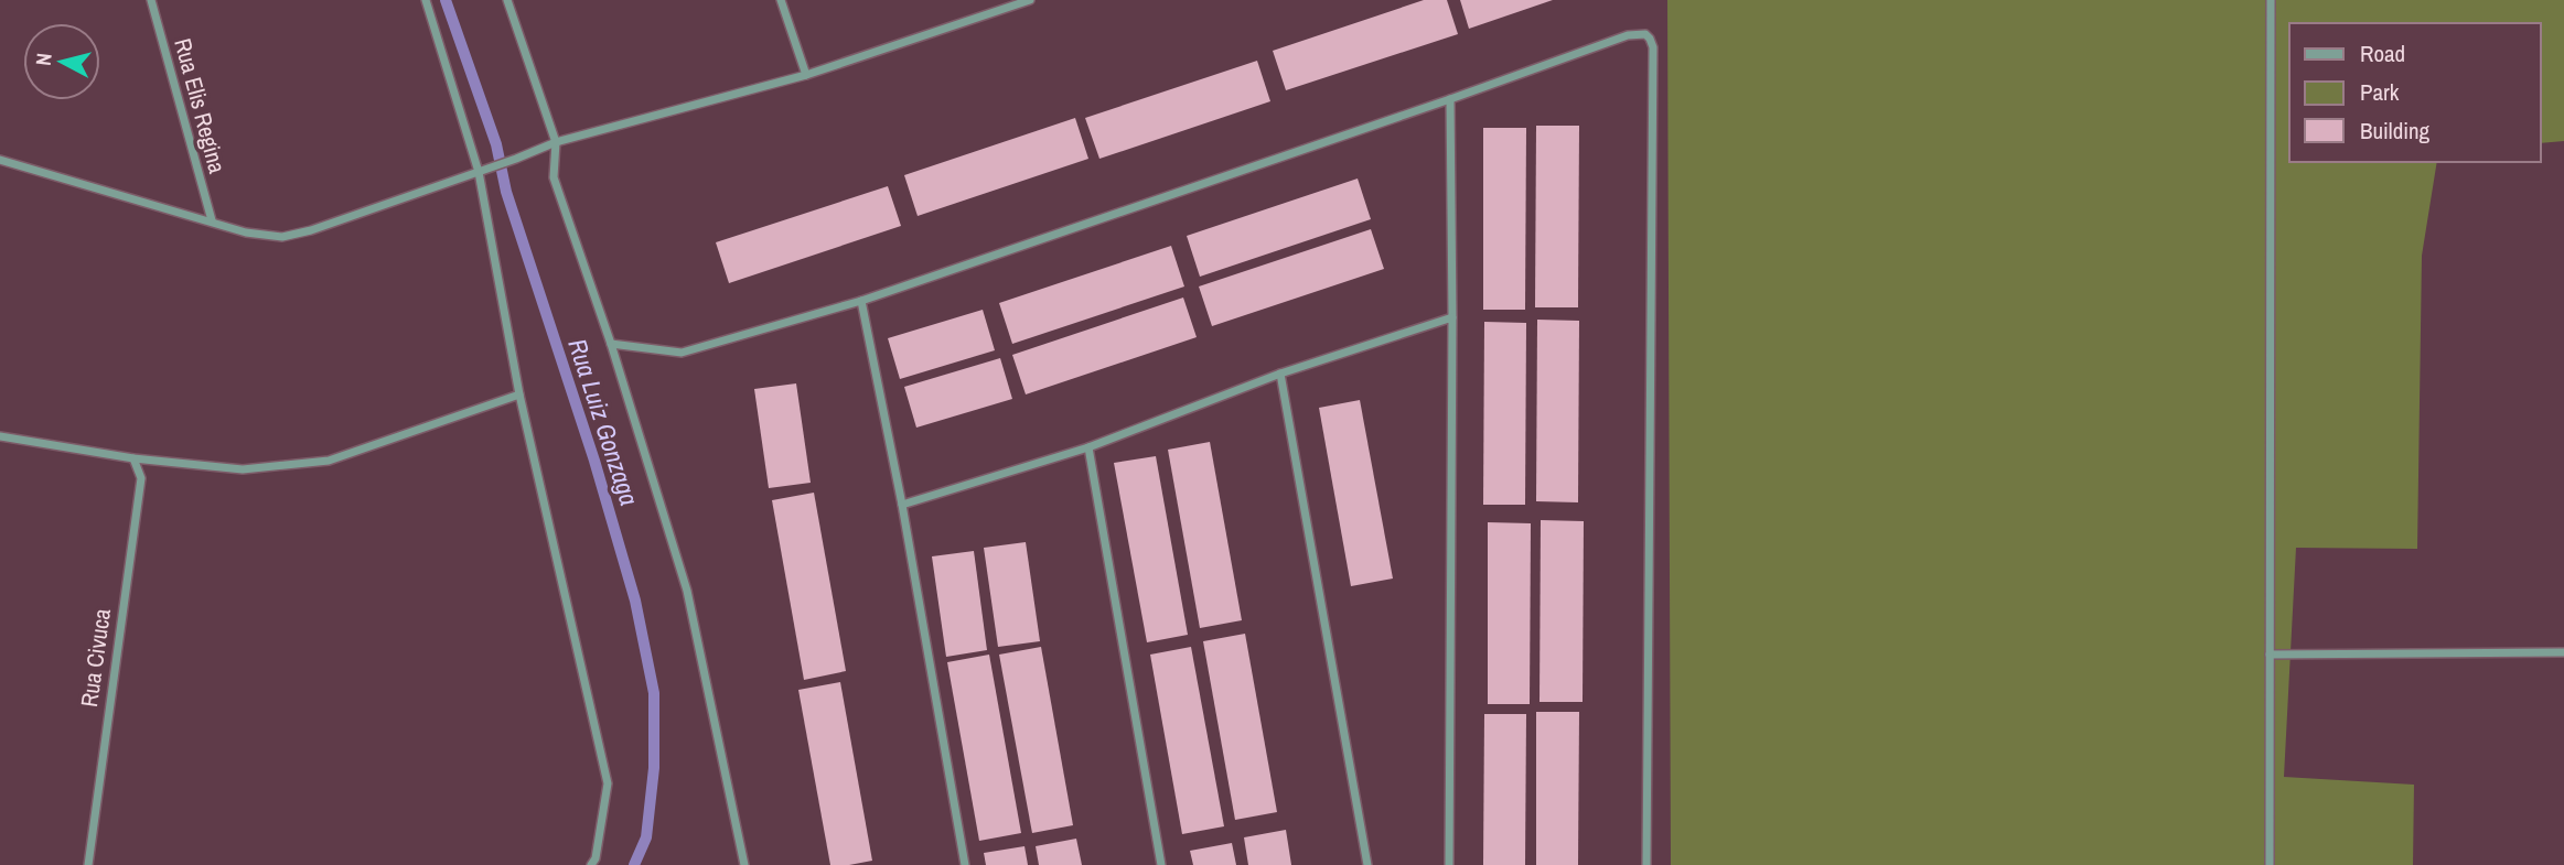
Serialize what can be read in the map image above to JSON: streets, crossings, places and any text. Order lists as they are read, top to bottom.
{
  "streets": {
    "street": ["Rua Elis Regina", "Rua Civuca"]
  },
  "water": ["Rua Luiz Gonzaga"],
  "legend": ["Road", "Park", "Building"],
  "north": "left"
}
